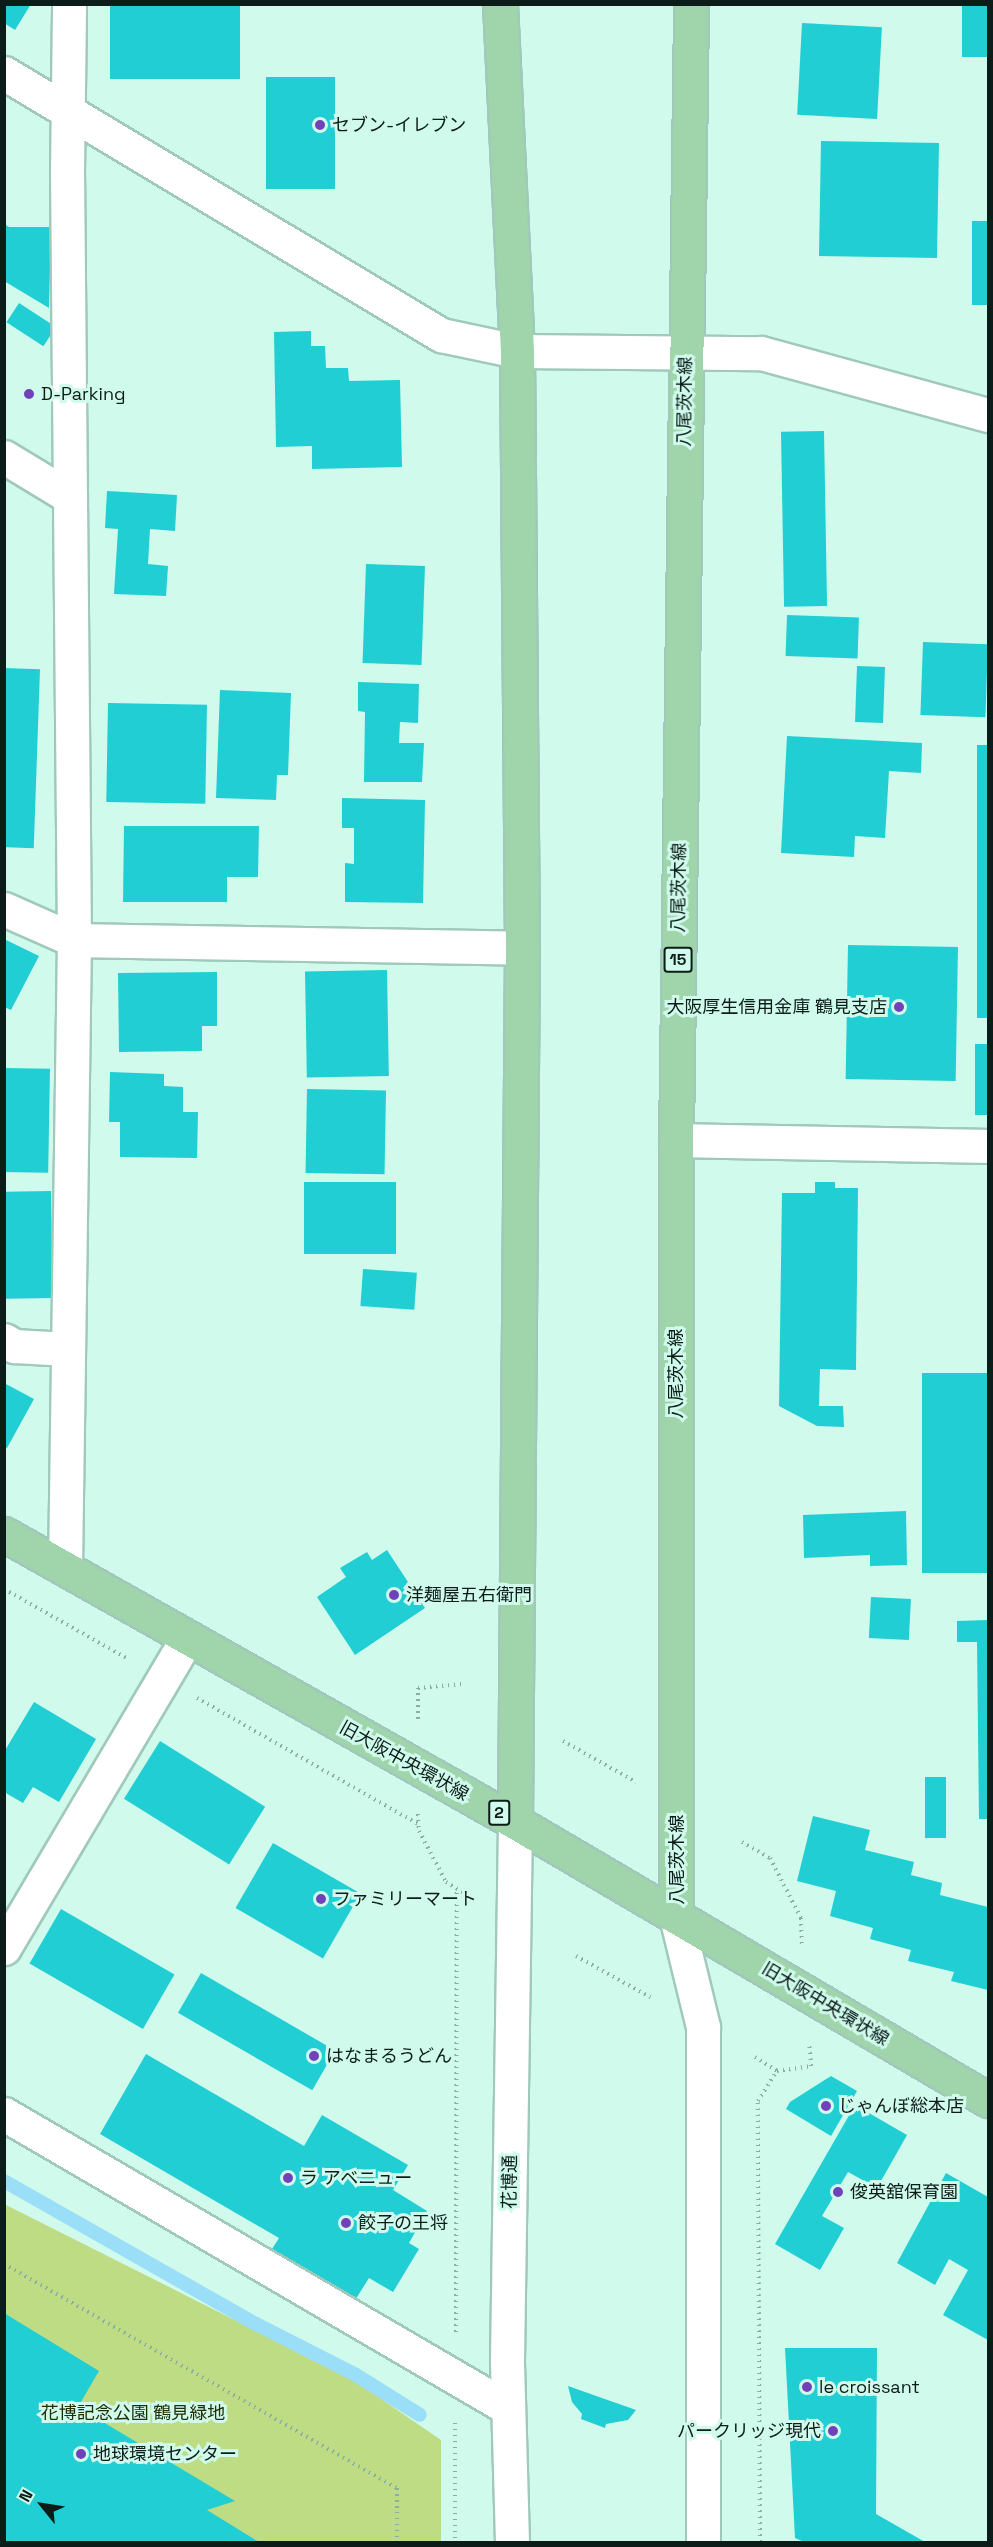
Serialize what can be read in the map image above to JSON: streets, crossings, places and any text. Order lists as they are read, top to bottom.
{
  "streets": {
    "main road": [
      "八尾茨木線",
      "15",
      "旧大阪中央環状線",
      "2"
    ],
    "street": ["花博通"]
  },
  "crossings": [
    ["八尾茨木線", "旧大阪中央環状線"],
    ["旧大阪中央環状線", "花博通"]
  ],
  "parks": ["花博記念公園 鶴見緑地"],
  "places": [
    "セブン-イレブン",
    "D-Parking",
    "大阪厚生信用金庫 鶴見支店",
    "洋麺屋五右衛門",
    "ファミリーマート",
    "はなまるうどん",
    "じゃんぼ総本店",
    "ラ アベニュー",
    "俊英舘保育園",
    "餃子の王将",
    "le croissant",
    "パークリッジ現代",
    "地球環境センター"
  ],
  "north": "top left"
}
